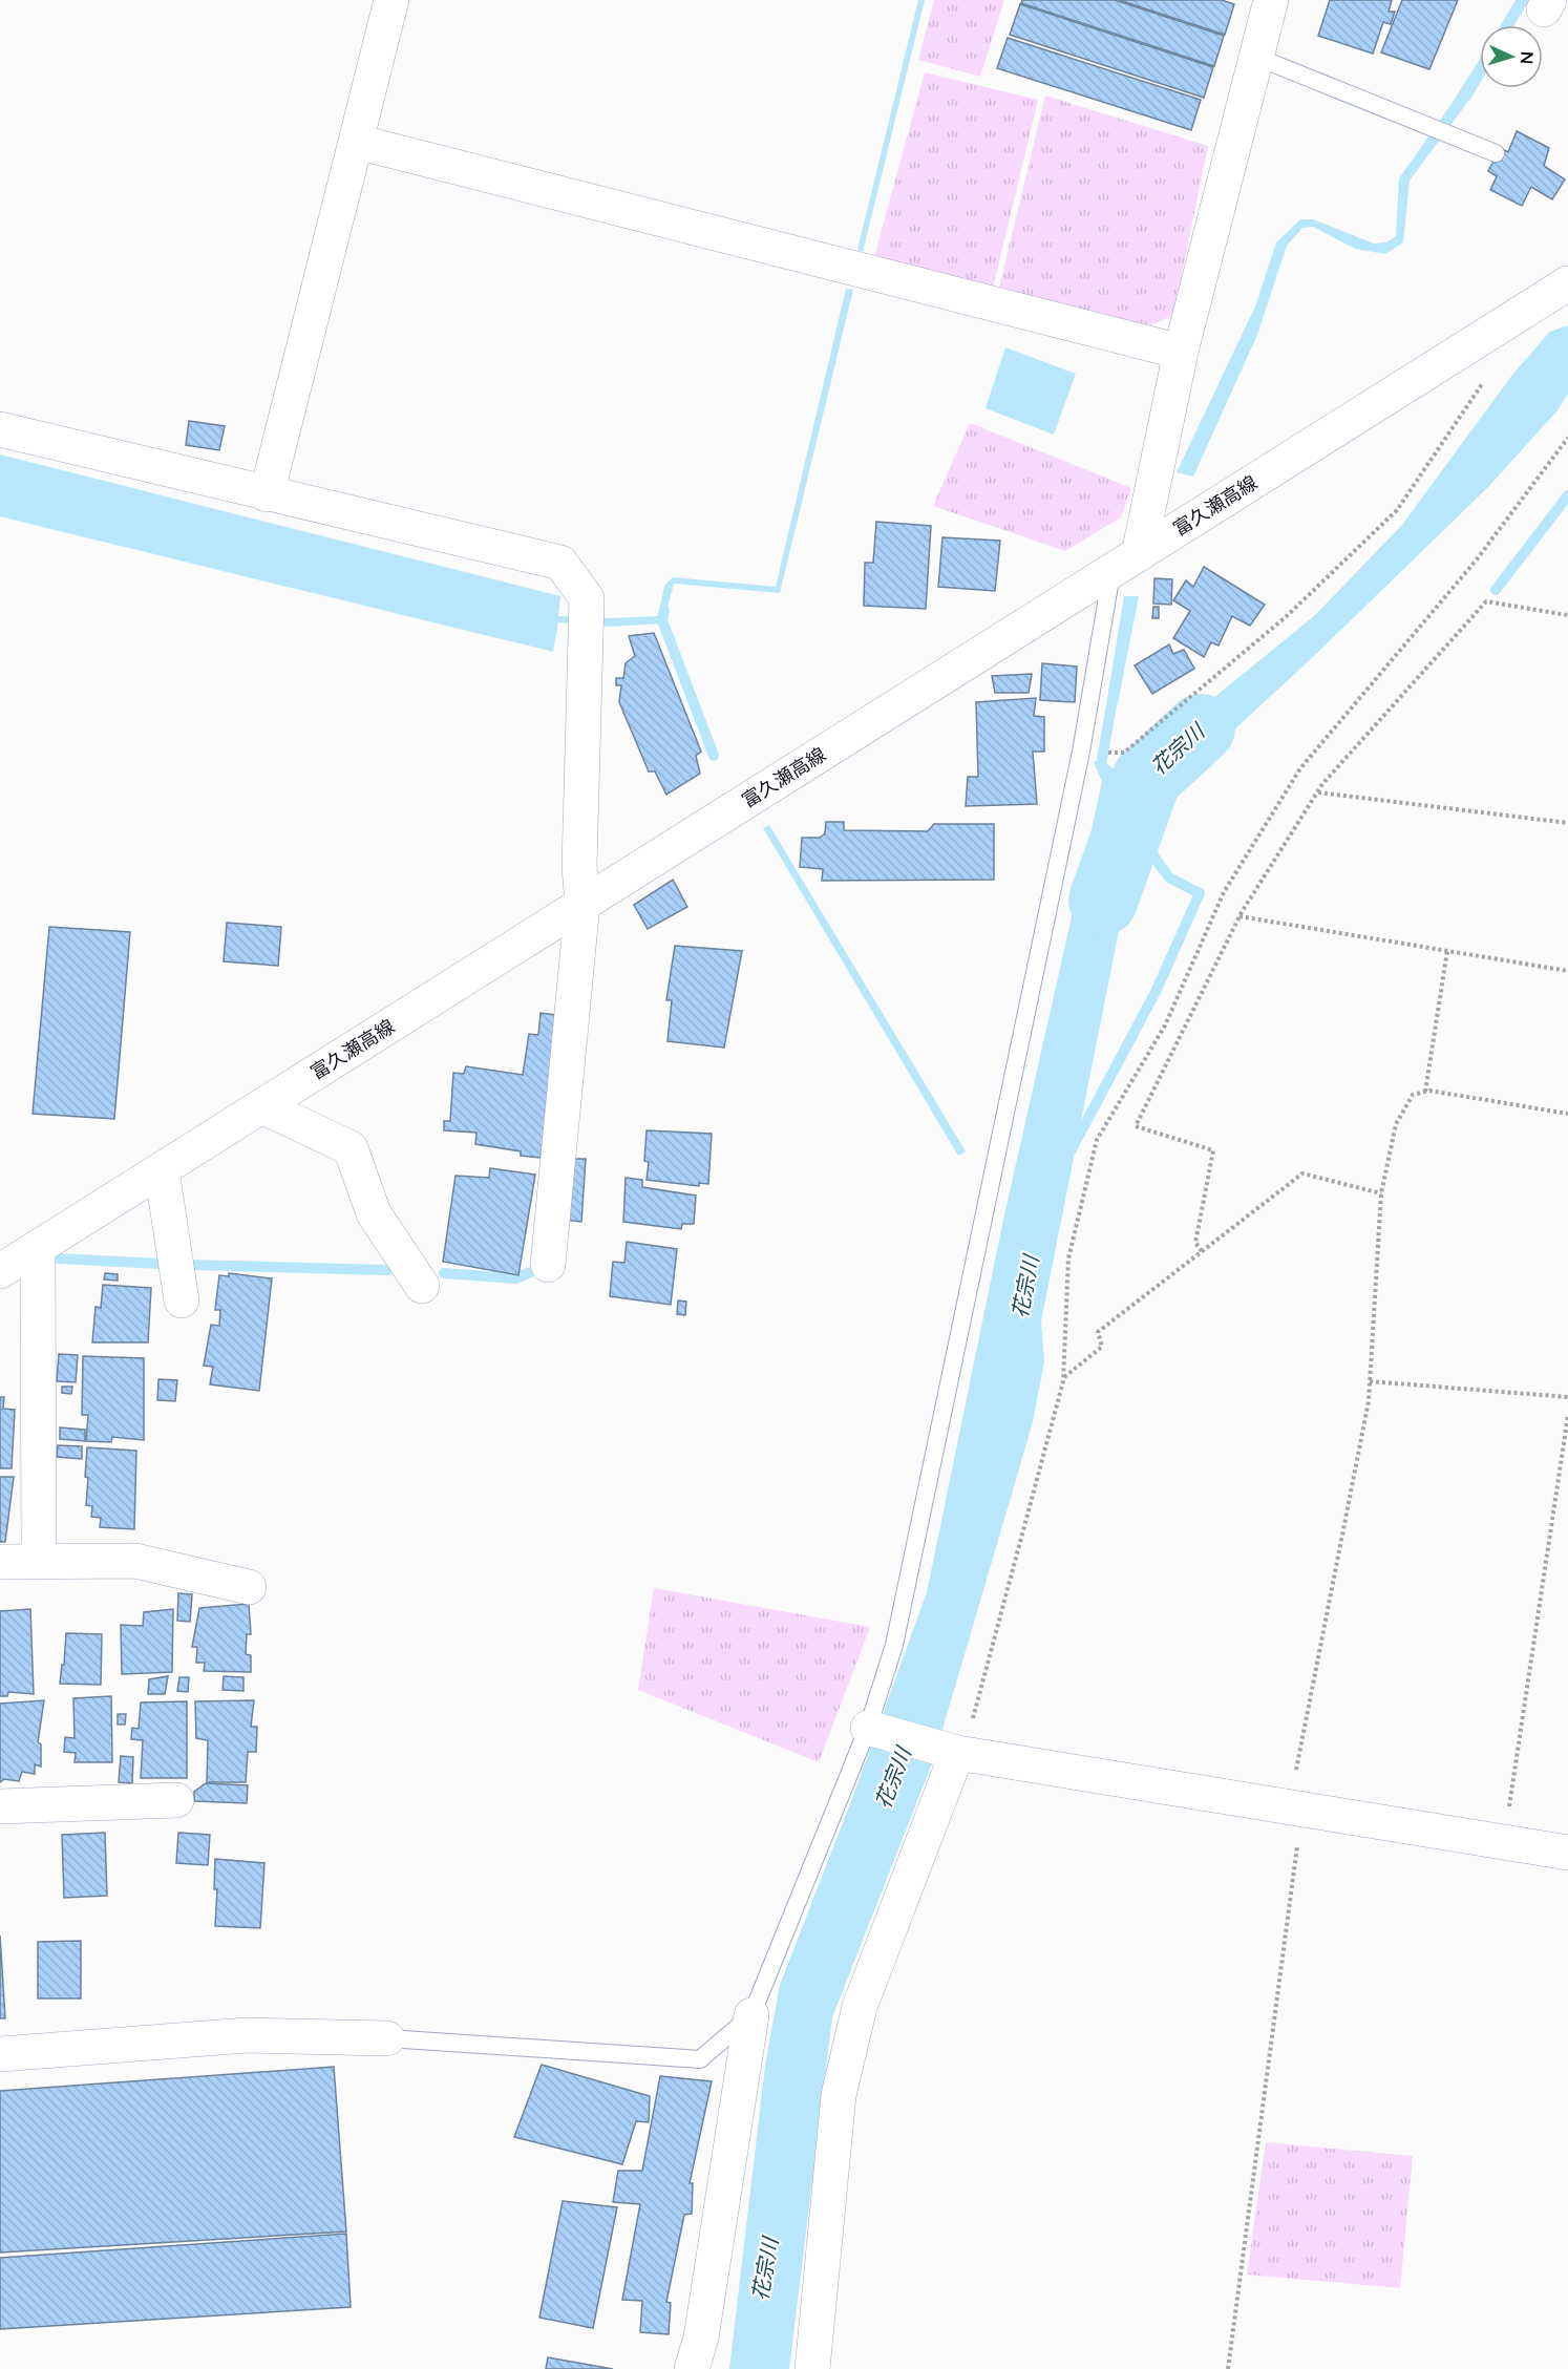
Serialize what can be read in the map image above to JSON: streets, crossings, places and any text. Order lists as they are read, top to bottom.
{
  "streets": {
    "street": ["富久瀬高線"]
  },
  "water": ["花宗川"],
  "north": "right"
}
